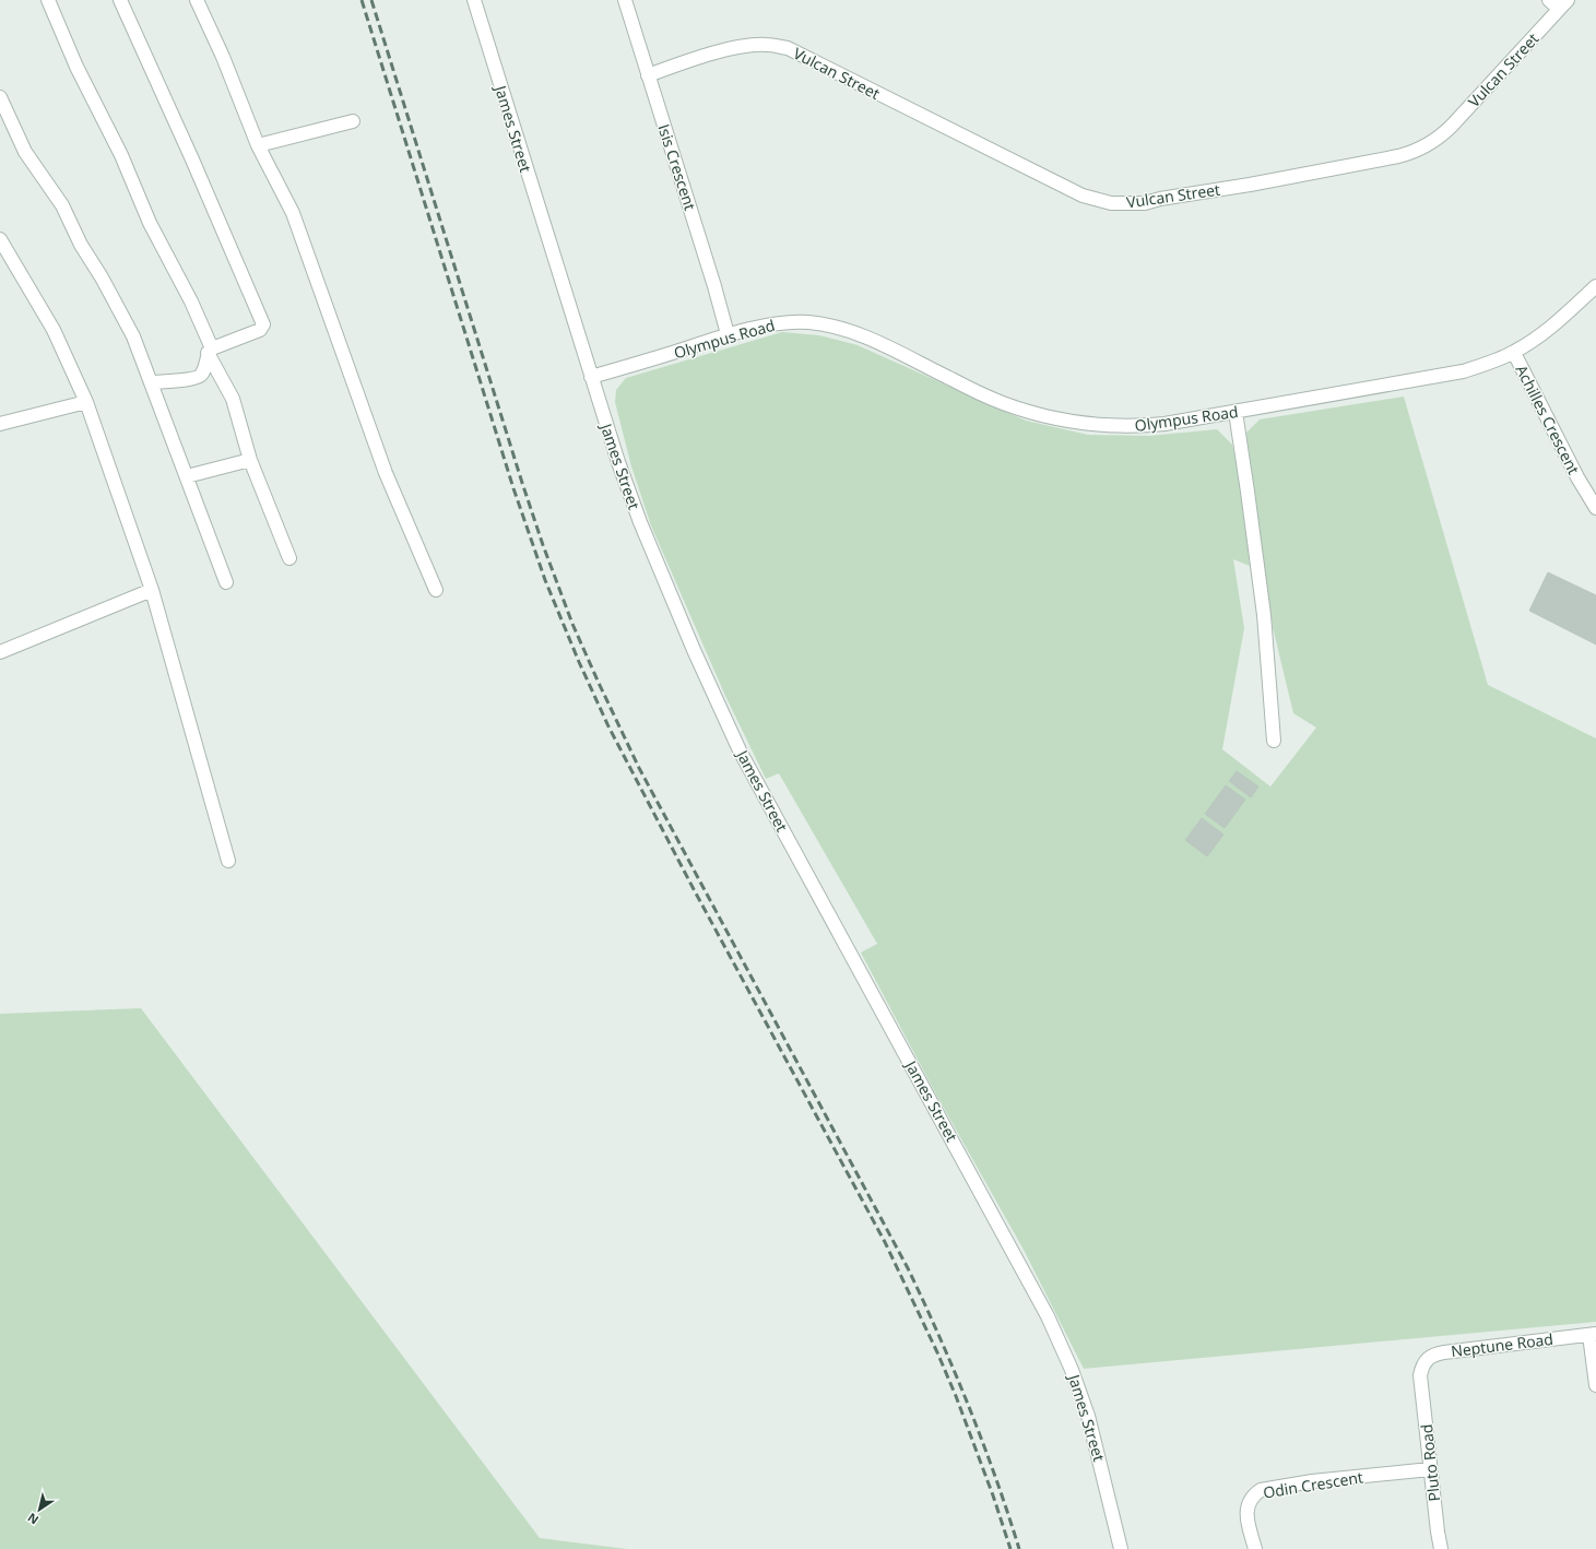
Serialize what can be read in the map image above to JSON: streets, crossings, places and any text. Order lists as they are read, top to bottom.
{
  "streets": {
    "street": [
      "Vulcan Street",
      "James Street",
      "Isis Crescent",
      "Olympus Road",
      "Achilles Crescent",
      "Neptune Road",
      "Pluto Road",
      "Odin Crescent"
    ]
  },
  "crossings": [
    ["Vulcan Street", "Isis Crescent"],
    ["James Street", "Olympus Road"],
    ["Isis Crescent", "Olympus Road"],
    ["Olympus Road", "Achilles Crescent"],
    ["Neptune Road", "Pluto Road"],
    ["Pluto Road", "Odin Crescent"]
  ],
  "north": "bottom left"
}
